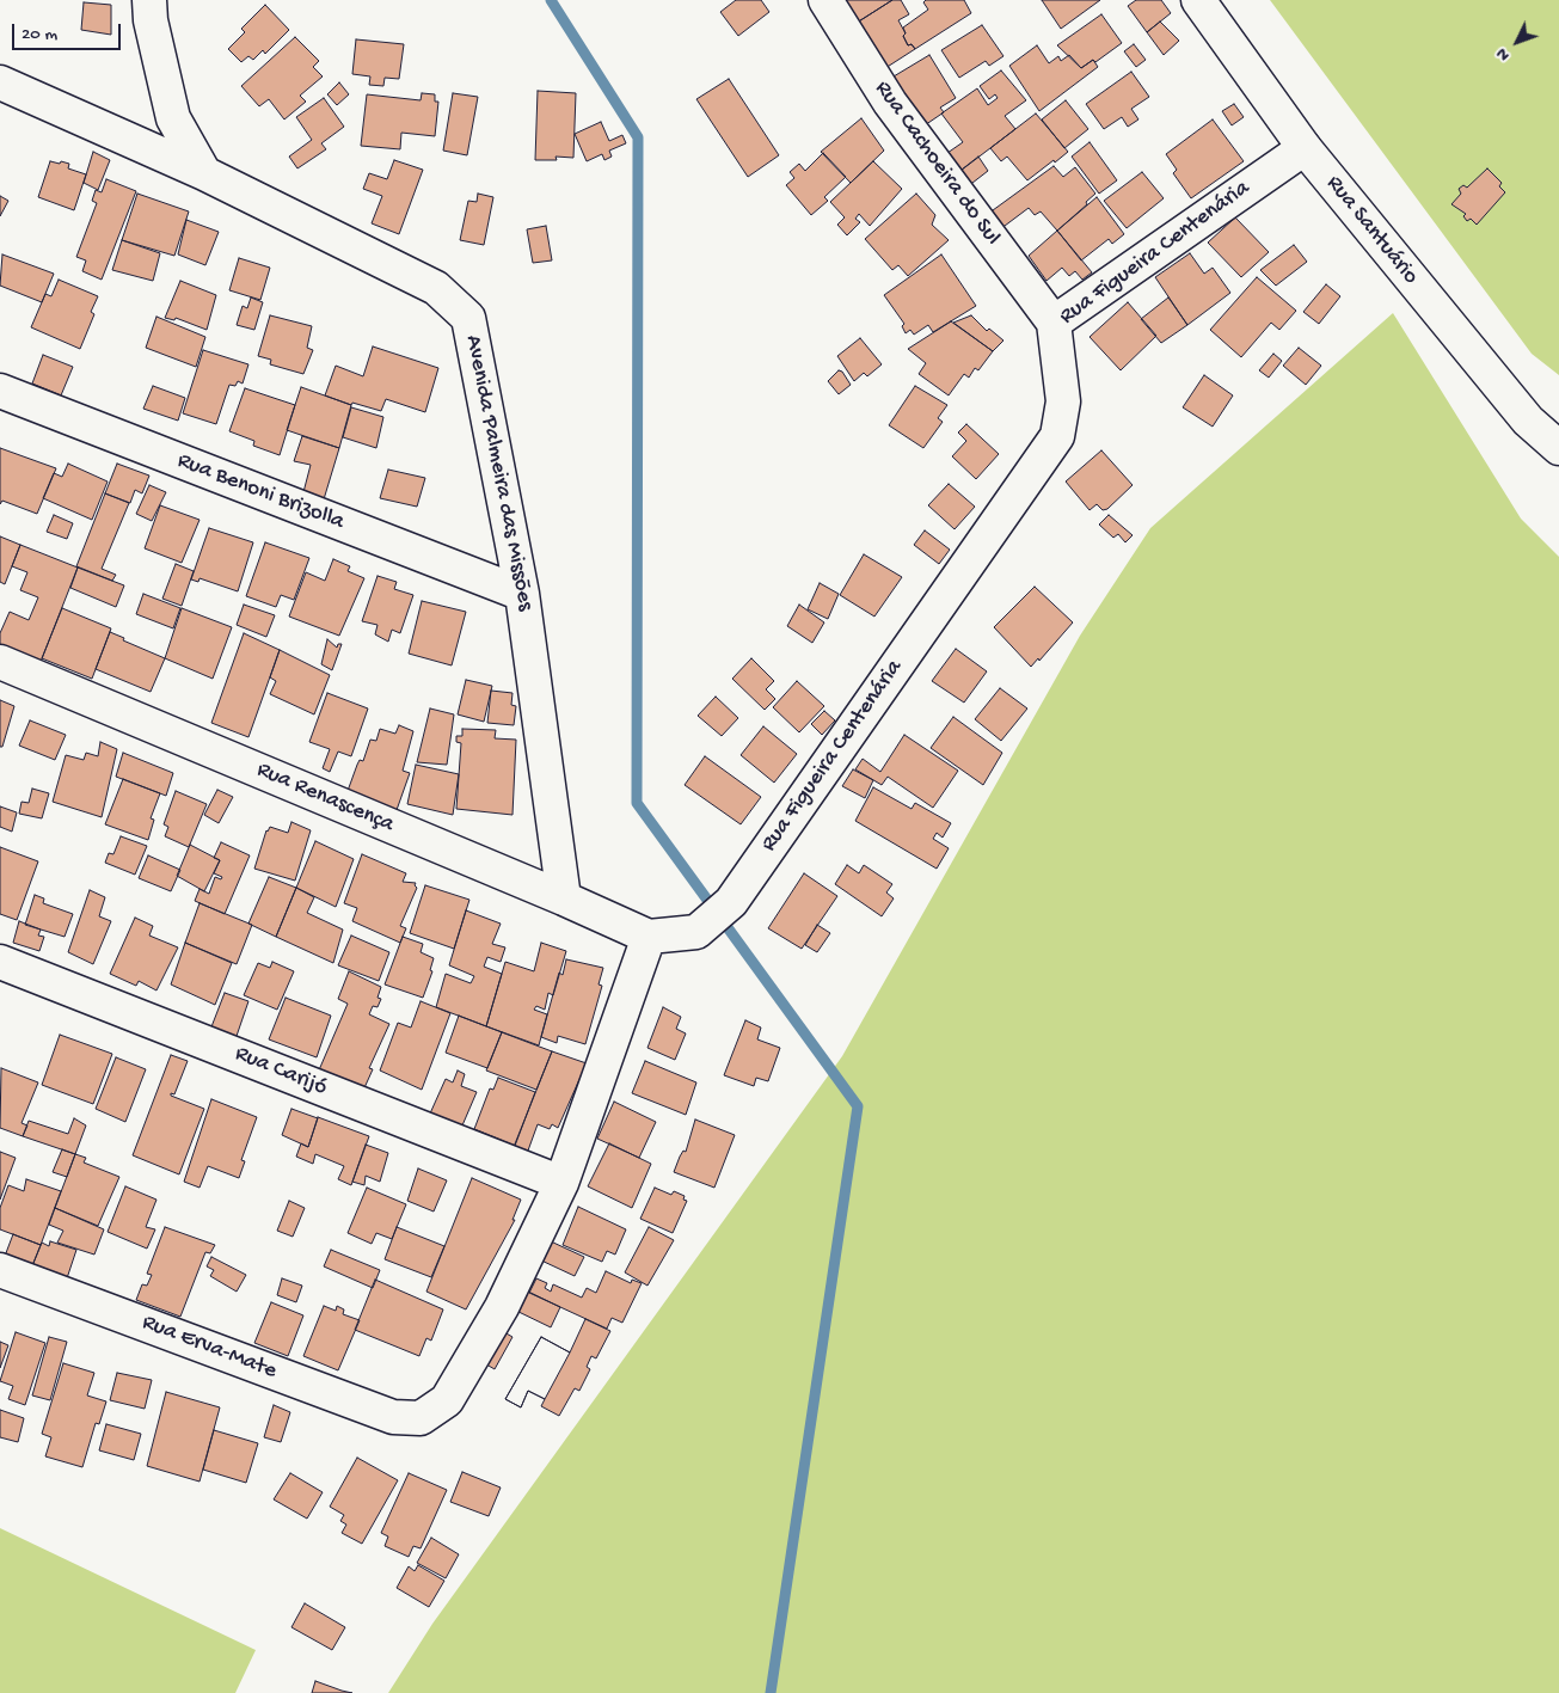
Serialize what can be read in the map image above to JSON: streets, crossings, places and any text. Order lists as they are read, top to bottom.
{
  "streets": {
    "street": [
      "Rua Cachoeira do Sul",
      "Rua Santuário",
      "Rua Figueira Centenária",
      "Avenida Palmeira das Missões",
      "Rua Benoni Brizolla",
      "Rua Renascença",
      "Rua Carijó",
      "Rua Erva-Mate"
    ]
  },
  "crossings": [
    ["Rua Cachoeira do Sul", "Rua Figueira Centenária"],
    ["Rua Santuário", "Rua Figueira Centenária"],
    ["Rua Figueira Centenária", "Rua Renascença"],
    ["Avenida Palmeira das Missões", "Rua Benoni Brizolla"],
    ["Avenida Palmeira das Missões", "Rua Renascença"],
    ["Rua Carijó", "Rua Erva-Mate"]
  ],
  "scale_bar": "20 m",
  "north": "bottom left"
}
